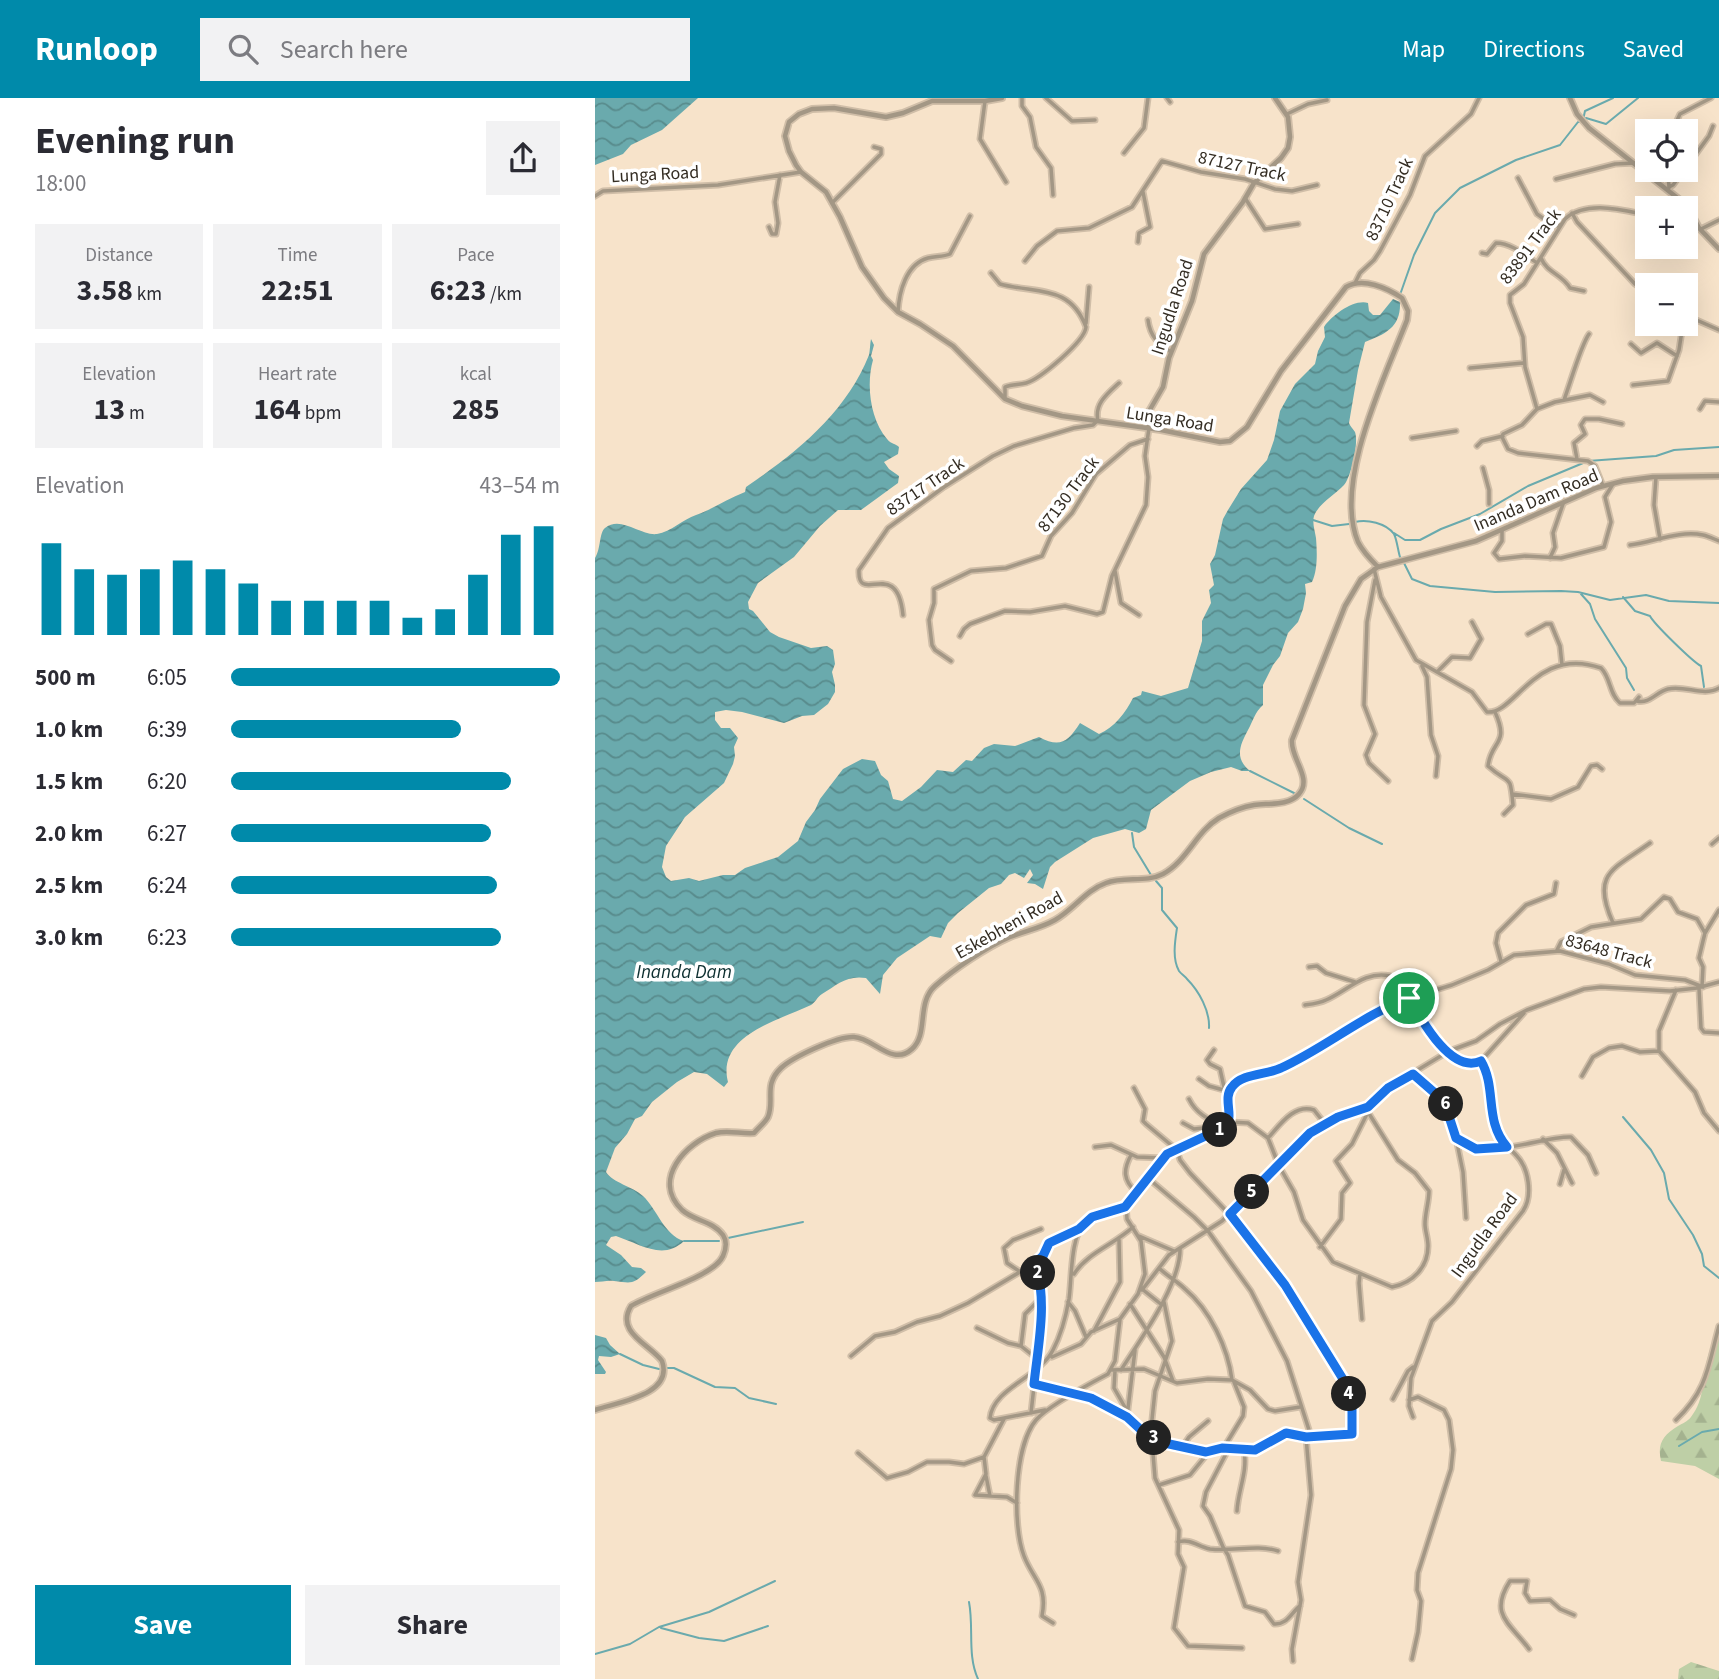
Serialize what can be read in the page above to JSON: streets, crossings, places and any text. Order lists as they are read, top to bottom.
{
  "streets": {
    "street": [
      "87127 Track",
      "Lunga Road",
      "83710 Track",
      "83891 Track",
      "Ingudla Road",
      "83717 Track",
      "87130 Track",
      "Inanda Dam Road",
      "Eskebheni Road",
      "83648 Track"
    ]
  },
  "crossings": [
    ["87127 Track", "Ingudla Road"],
    ["Lunga Road", "83710 Track"],
    ["Lunga Road", "Ingudla Road"],
    ["Lunga Road", "83717 Track"],
    ["Inanda Dam Road", "Eskebheni Road"]
  ],
  "water": ["Inanda Dam"],
  "page": {
    "header": "Runloop",
    "search": "Search here",
    "nav": ["Map", "Directions", "Saved"],
    "heading": ["Evening run", "18:00"],
    "map_buttons": ["+", "−"],
    "stats": [
      ["Distance", "3.58 km"],
      ["Time", "22:51"],
      ["Pace", "6:23 /km"],
      ["Elevation", "13 m"],
      ["Heart rate", "164 bpm"],
      ["kcal", "285"]
    ],
    "chart": ["Elevation", "43–54 m"],
    "list": [
      {
        "name": "500 m",
        "note": "6:05"
      },
      {
        "name": "1.0 km",
        "note": "6:39"
      },
      {
        "name": "1.5 km",
        "note": "6:20"
      },
      {
        "name": "2.0 km",
        "note": "6:27"
      },
      {
        "name": "2.5 km",
        "note": "6:24"
      },
      {
        "name": "3.0 km",
        "note": "6:23"
      }
    ],
    "pins": [
      "6",
      "1",
      "5",
      "2",
      "4",
      "3"
    ],
    "buttons": ["Save", "Share"]
  }
}
